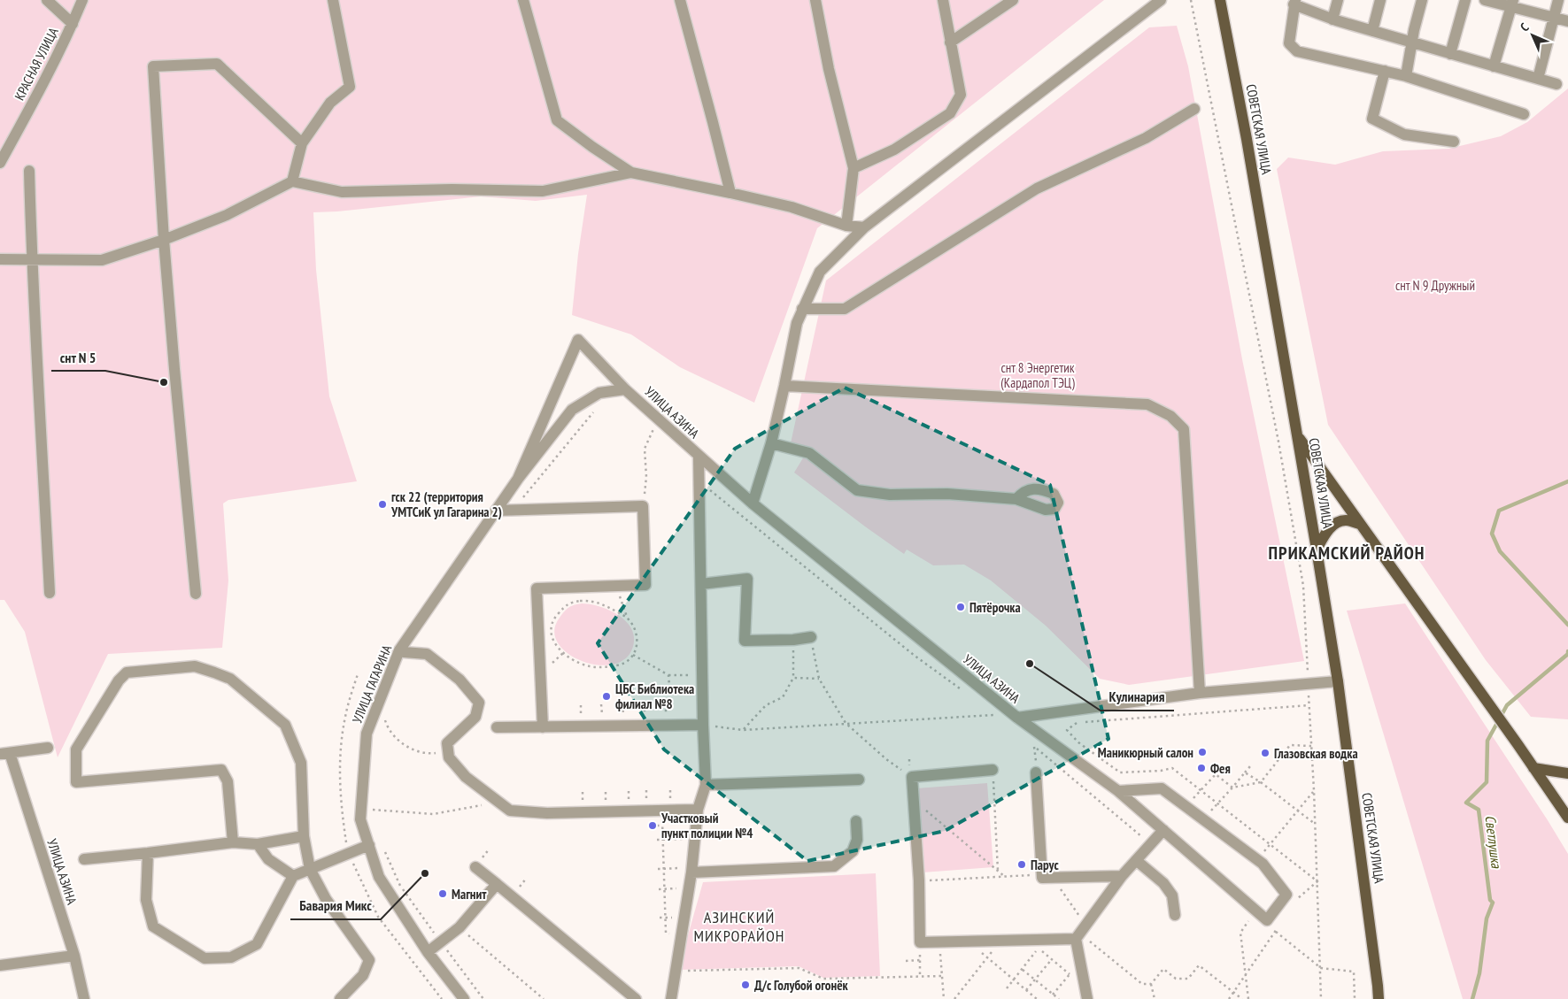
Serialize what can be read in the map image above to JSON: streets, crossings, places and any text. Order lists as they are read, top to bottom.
{
  "streets": {
    "main road": ["СОВЕТСКАЯ УЛИЦА"],
    "street": ["КРАСНАЯ УЛИЦА", "УЛИЦА АЗИНА", "УЛИЦА ГАГАРИНА"]
  },
  "crossings": [
    ["СОВЕТСКАЯ УЛИЦА", "УЛИЦА АЗИНА"],
    ["УЛИЦА АЗИНА", "УЛИЦА ГАГАРИНА"]
  ],
  "districts": ["ПРИКАМСКИЙ РАЙОН", "АЗИНСКИЙ МИКРОРАЙОН"],
  "water": ["Светлушка"],
  "parks": ["снт N 9 Дружный", "снт 8 Энергетик (Кардапол ТЭЦ)"],
  "places": [
    "снт N 5",
    "гск 22 (территория УМТСиК ул Гагарина 2)",
    "Пятёрочка",
    "Кулинария",
    "ЦБС Библиотека филиал №8",
    "Маникюрный салон",
    "Глазовская водка",
    "Фея",
    "Участковый пункт полиции №4",
    "Парус",
    "Бавария Микс",
    "Магнит",
    "Д/с Голубой огонёк"
  ],
  "north": "top left"
}
